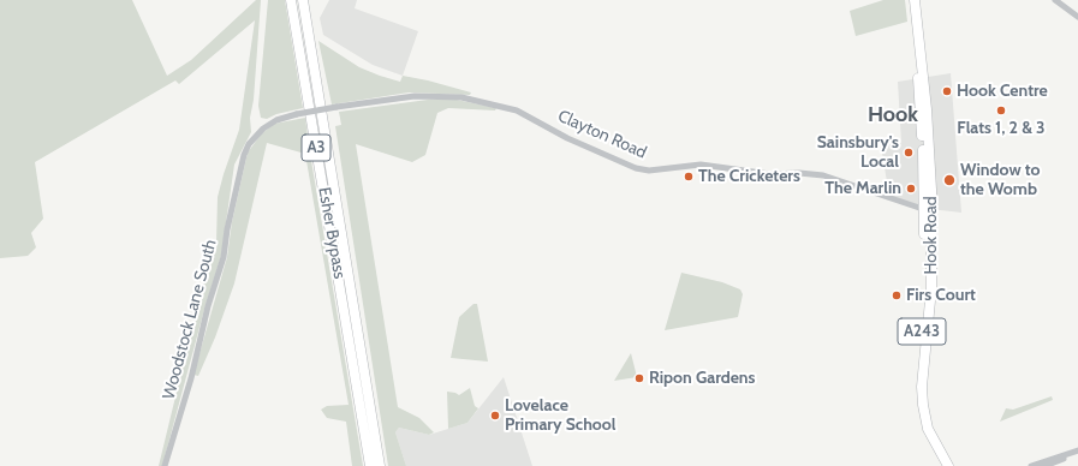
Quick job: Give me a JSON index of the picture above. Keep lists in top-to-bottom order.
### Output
{
  "streets": {
    "highway": [
      "A3",
      "Esher Bypass",
      "Hook Road",
      "A243"
    ],
    "street": ["Clayton Road", "Woodstock Lane South"]
  },
  "crossings": [
    ["Clayton Road", "Hook Road"],
    ["Clayton Road", "Woodstock Lane South"]
  ],
  "districts": ["Hook"],
  "places": [
    "Hook Centre",
    "Flats 1, 2 & 3",
    "Sainsbury's Local",
    "The Cricketers",
    "Window to the Womb",
    "The Marlin",
    "Firs Court",
    "Ripon Gardens",
    "Lovelace Primary School"
  ]
}
